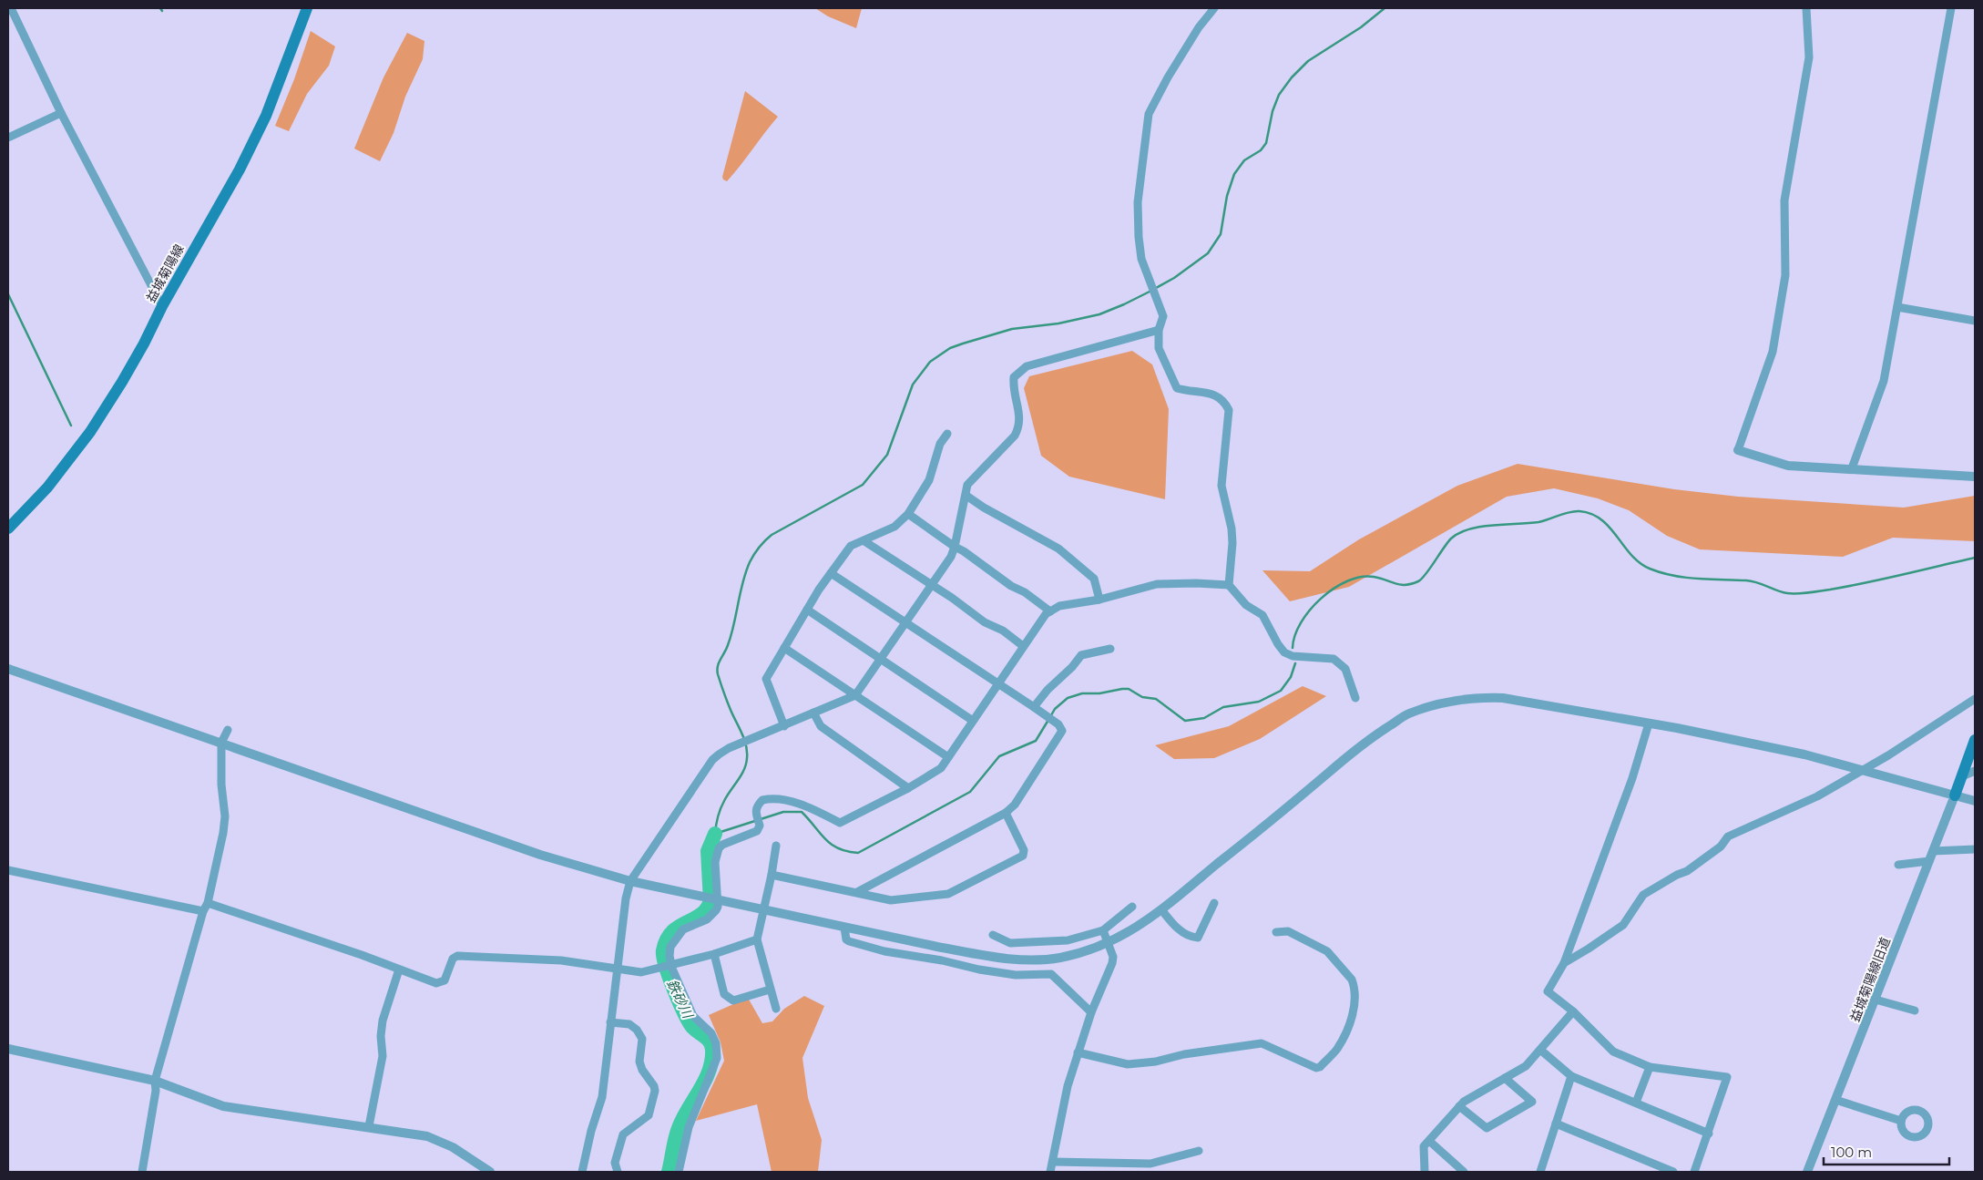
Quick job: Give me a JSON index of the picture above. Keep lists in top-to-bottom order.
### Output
{
  "streets": {
    "main road": ["益城菊陽線"],
    "street": ["益城菊陽線旧道"]
  },
  "water": ["鉄砂川"],
  "scale_bar": "100 m"
}
